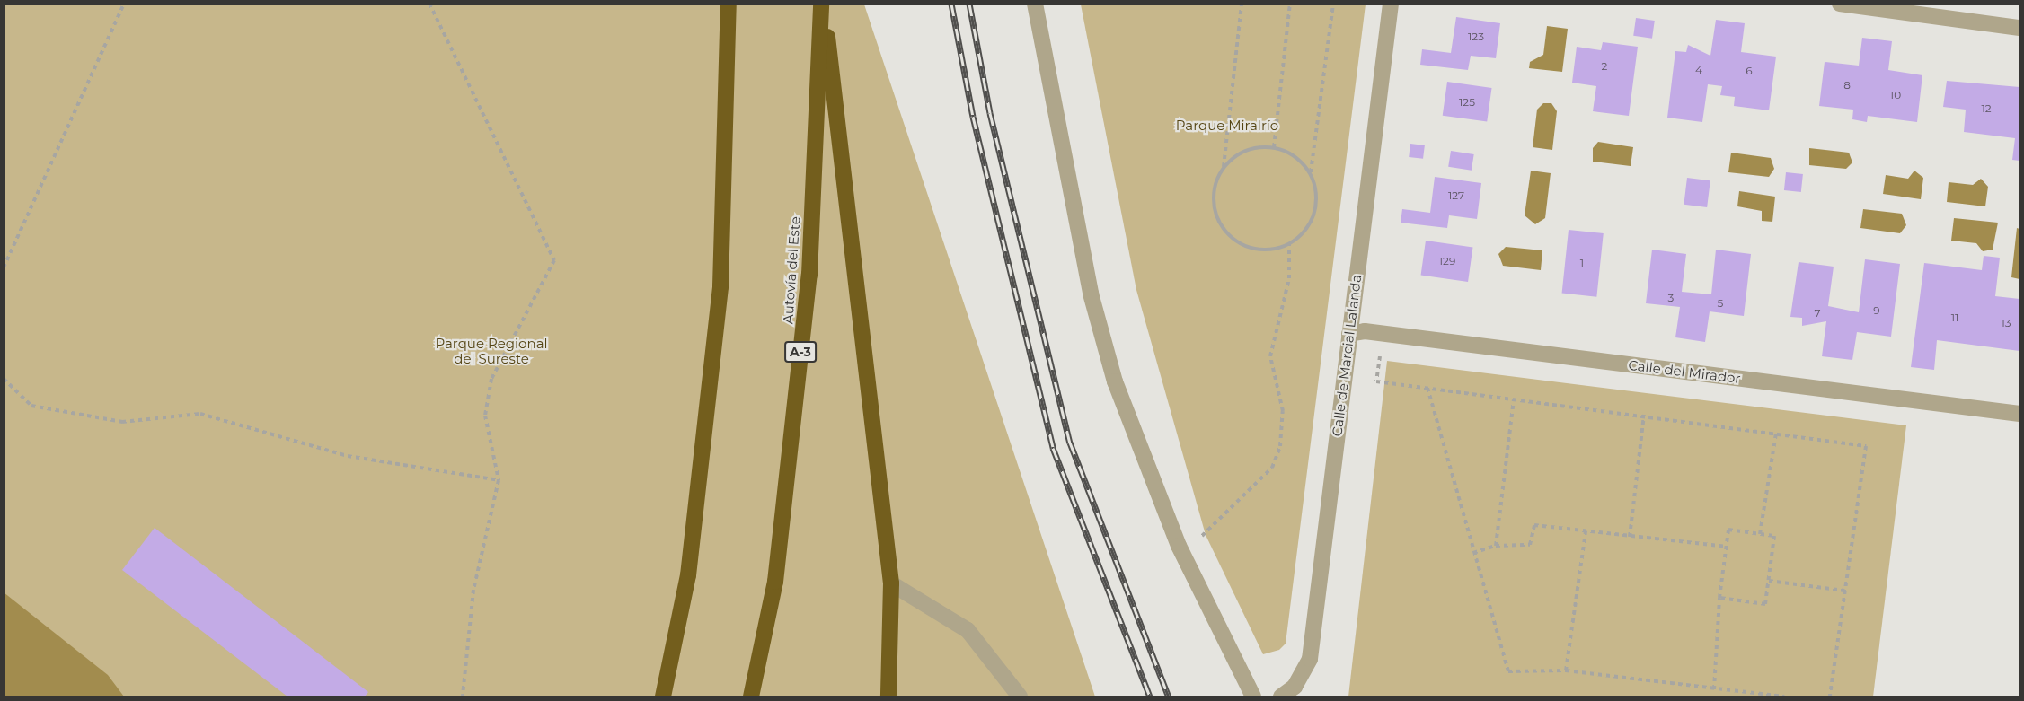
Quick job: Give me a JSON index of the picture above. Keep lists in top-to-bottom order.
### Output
{
  "streets": {
    "highway": ["Autovía del Este", "A-3"],
    "street": ["Calle de Marcial Lalanda", "Calle del Mirador"]
  },
  "crossings": [
    ["Calle de Marcial Lalanda", "Calle del Mirador"]
  ],
  "parks": ["Parque Miralrío", "Parque Regional del Sureste"],
  "house_numbers": [
    "123",
    "2",
    "4",
    "6",
    "8",
    "10",
    "125",
    "12",
    "127",
    "129",
    "1",
    "3",
    "5",
    "9",
    "7",
    "11",
    "13"
  ]
}
